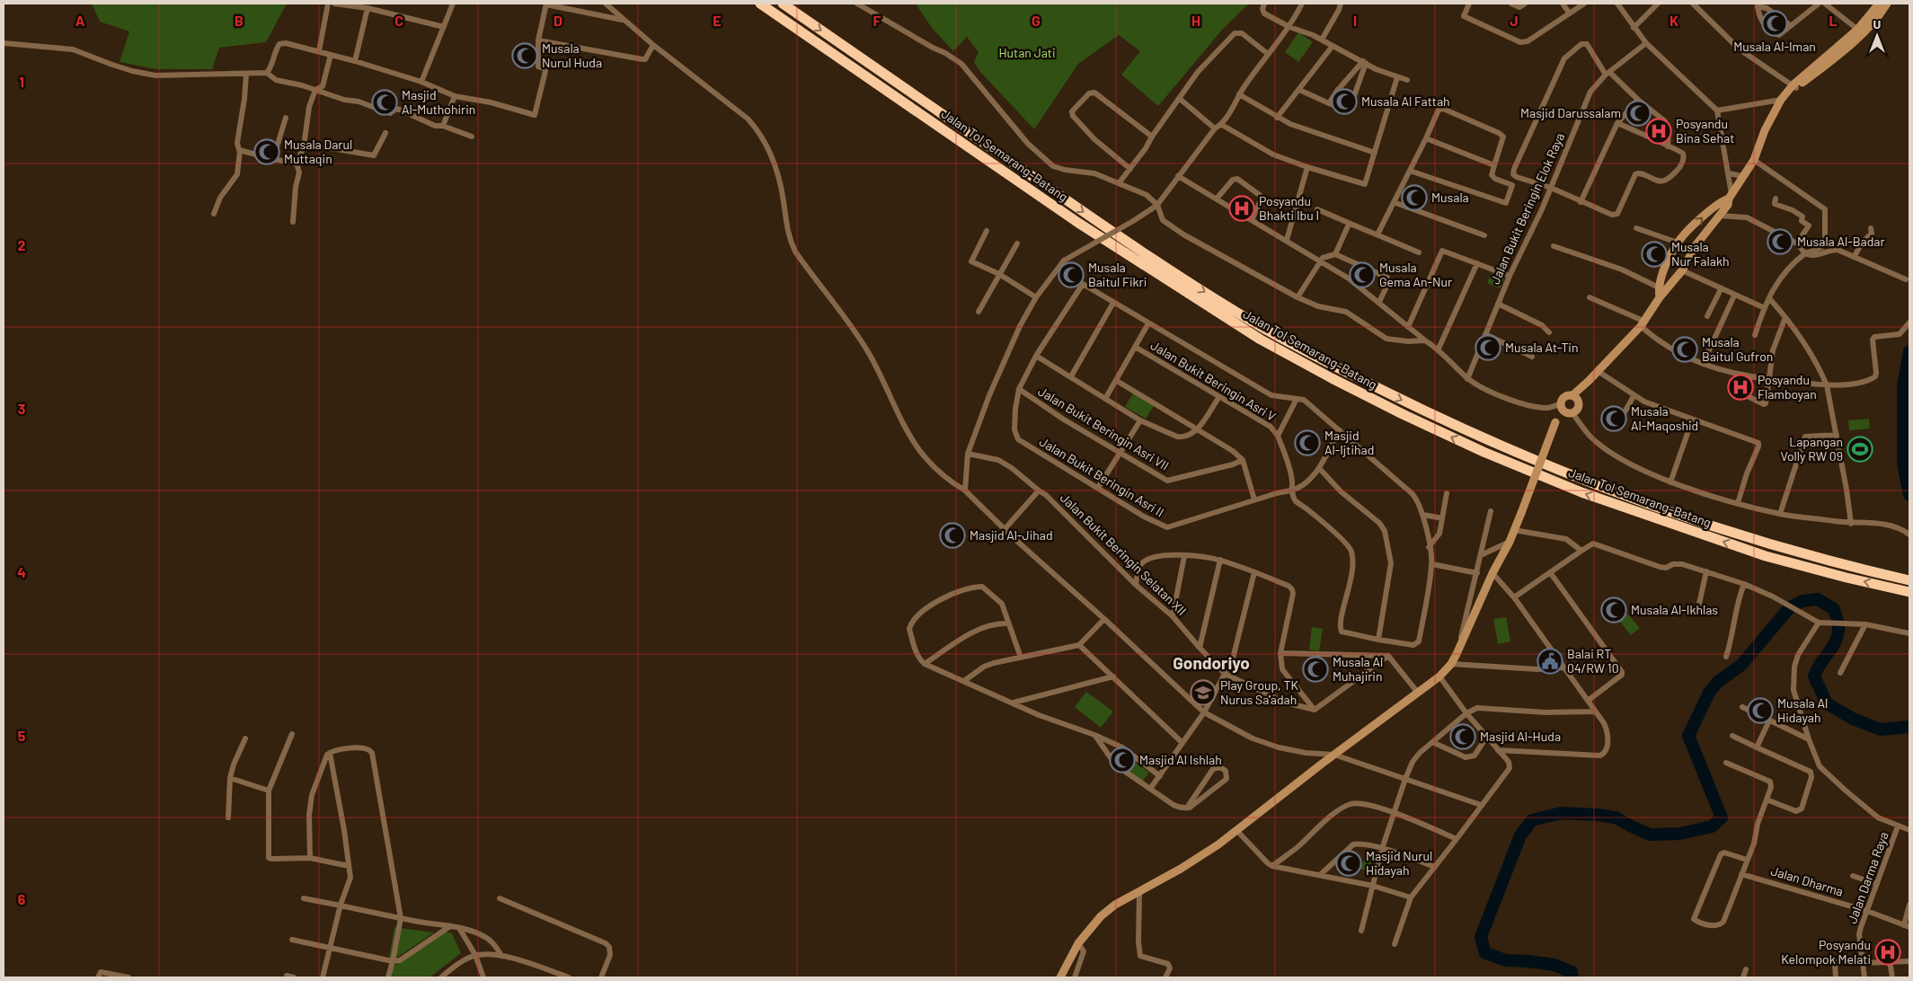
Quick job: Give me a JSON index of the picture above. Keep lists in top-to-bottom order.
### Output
{
  "streets": {
    "highway": ["Jalan Tol Semarang–Batang"],
    "street": [
      "Jalan Bukit Beringin Elok Raya",
      "Jalan Bukit Beringin Asri V",
      "Jalan Bukit Beringin Asri VII",
      "Jalan Bukit Beringin Asri II",
      "Jalan Bukit Beringin Selatan XII",
      "Jalan Darma Raya",
      "Jalan Dharma"
    ]
  },
  "crossings": [
    ["Jalan Bukit Beringin Asri V", "Jalan Bukit Beringin Asri II"],
    ["Jalan Bukit Beringin Asri VII", "Jalan Bukit Beringin Asri II"],
    ["Jalan Darma Raya", "Jalan Dharma"]
  ],
  "districts": ["Gondoriyo"],
  "parks": ["Hutan Jati"],
  "places": {
    "mosque": [
      "Musala Al-Iman",
      "Musala Nurul Huda",
      "Musala Al Fattah",
      "Masjid Al-Muthohirin",
      "Masjid Darussalam",
      "Musala Darul Muttaqin",
      "Musala",
      "Musala Al-Badar",
      "Musala Nur Falakh",
      "Musala Baitul Fikri",
      "Musala Gema An-Nur",
      "Musala At-Tin",
      "Musala Baitul Gufron",
      "Musala Al-Maqoshid",
      "Masjid Al-Ijtihad",
      "Masjid Al-Jihad",
      "Musala Al-Ikhlas",
      "Musala Al Muhajirin",
      "Musala Al Hidayah",
      "Masjid Al-Huda",
      "Masjid Al Ishlah",
      "Masjid Nurul Hidayah"
    ],
    "hospital": [
      "Posyandu Bina Sehat",
      "Posyandu Bhakti Ibu I",
      "Posyandu Flamboyan",
      "Posyandu Kelompok Melati"
    ],
    "sports": ["Lapangan Volly RW 09"],
    "public building": ["Balai RT 04/RW 10"],
    "school or university": ["Play Group, TK Nurus Sa'adah"]
  },
  "north": "top",
  "grid": {
    "columns": [
      "A",
      "B",
      "C",
      "D",
      "E",
      "F",
      "G",
      "H",
      "I",
      "J",
      "K",
      "L"
    ],
    "rows": [
      "1",
      "2",
      "3",
      "4",
      "5",
      "6"
    ]
  }
}
